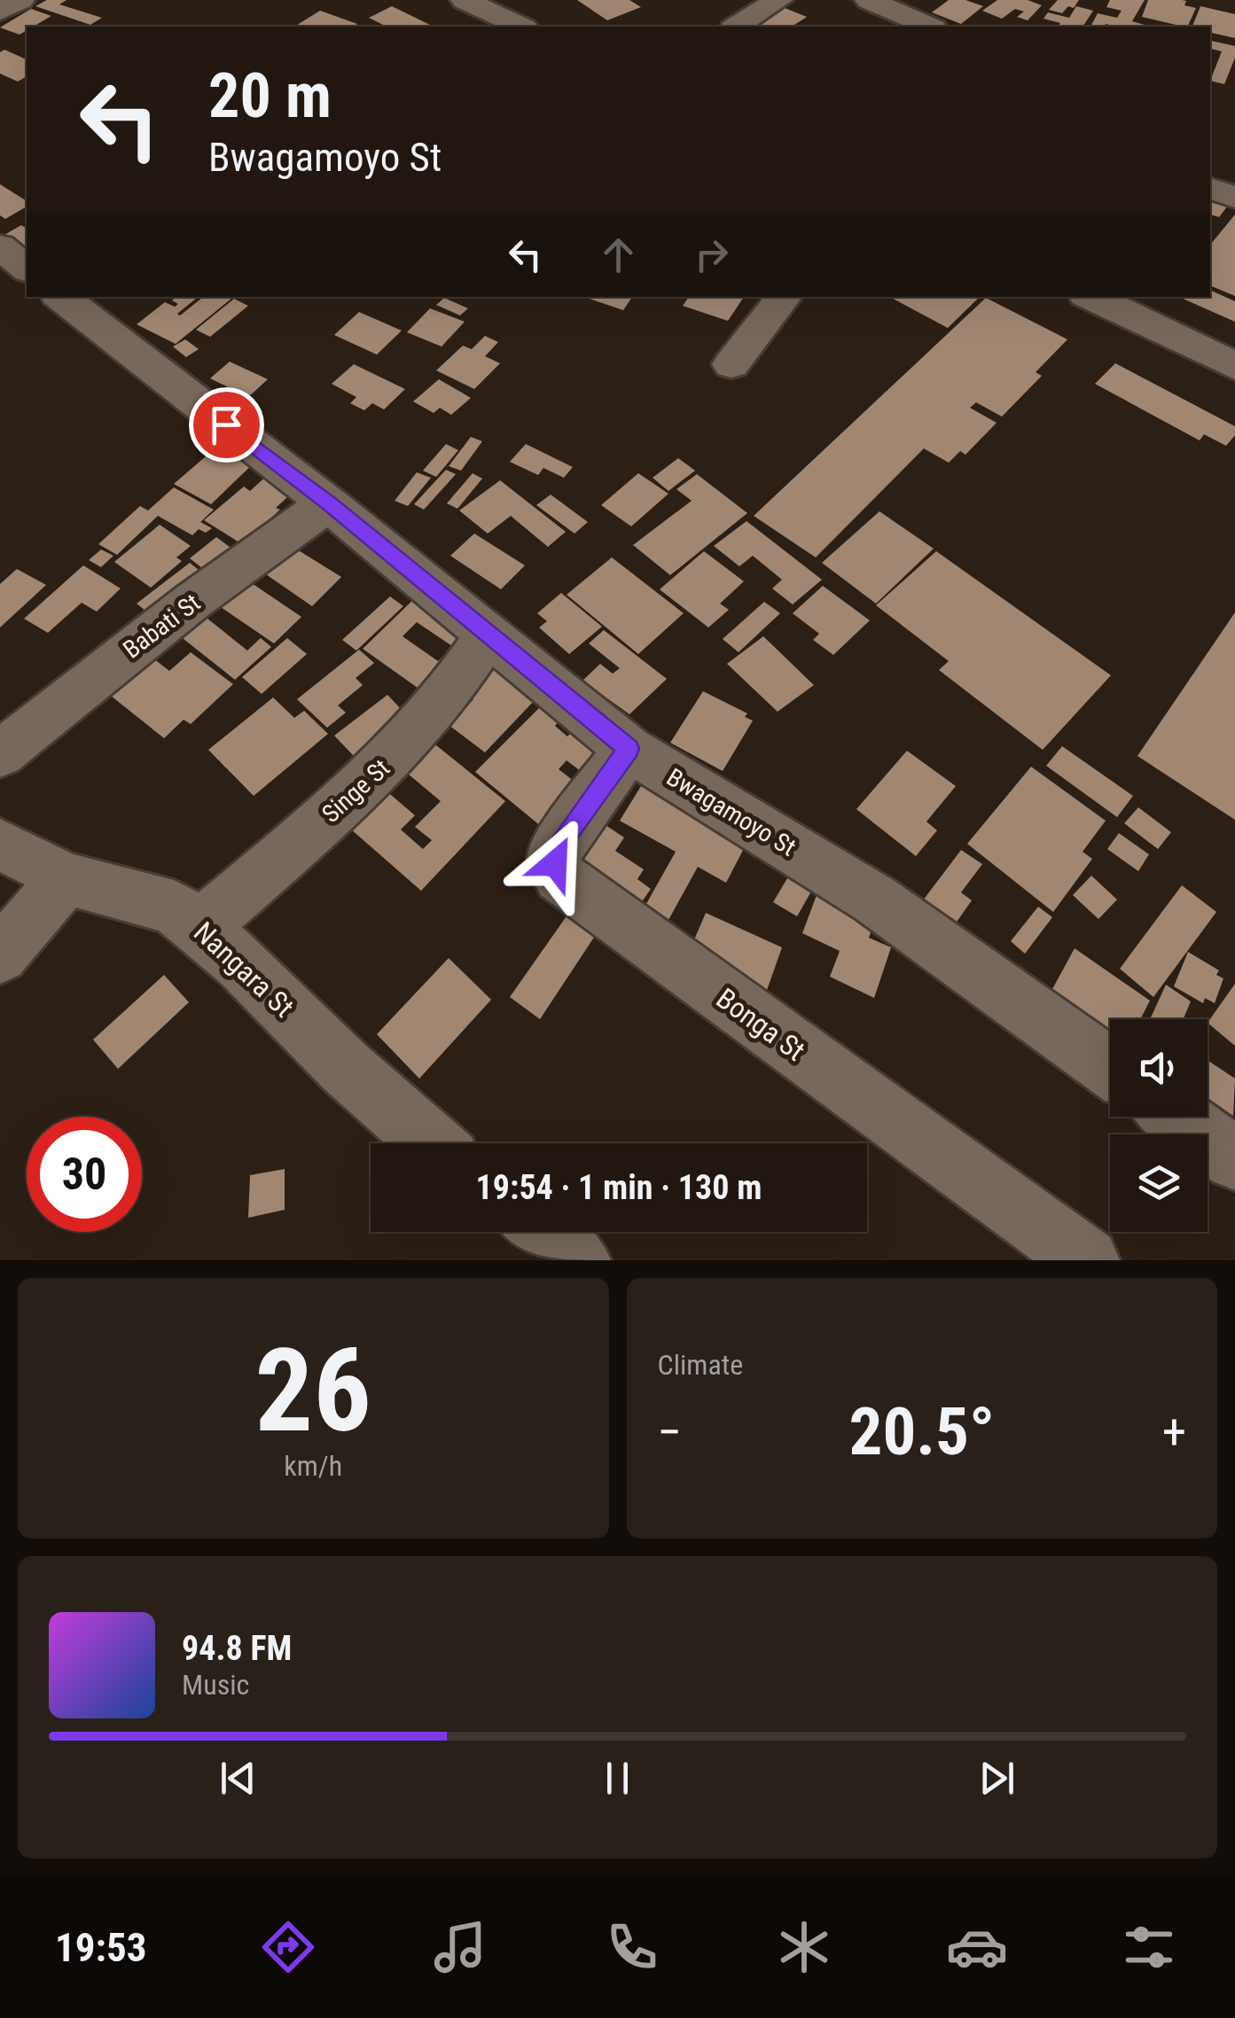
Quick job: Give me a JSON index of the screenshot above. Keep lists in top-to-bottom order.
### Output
{
  "streets": {
    "street": [
      "Babati St",
      "Singe St",
      "Bwagamoyo St",
      "Nangara St",
      "Bonga St"
    ]
  },
  "crossings": [
    ["Babati St", "Bwagamoyo St"],
    ["Singe St", "Bwagamoyo St"],
    ["Singe St", "Nangara St"],
    ["Bwagamoyo St", "Bonga St"]
  ],
  "page": {
    "turn": ["20 m", "Bwagamoyo St"],
    "limit": "30",
    "trip": "19:54 · 1 min · 130 m",
    "tile": [
      ["26", "km/h"],
      "Climate"
    ],
    "heat": ["−", "20.5°", "+"],
    "song": ["94.8 FM", "Music"],
    "tabs": "19:53"
  }
}
